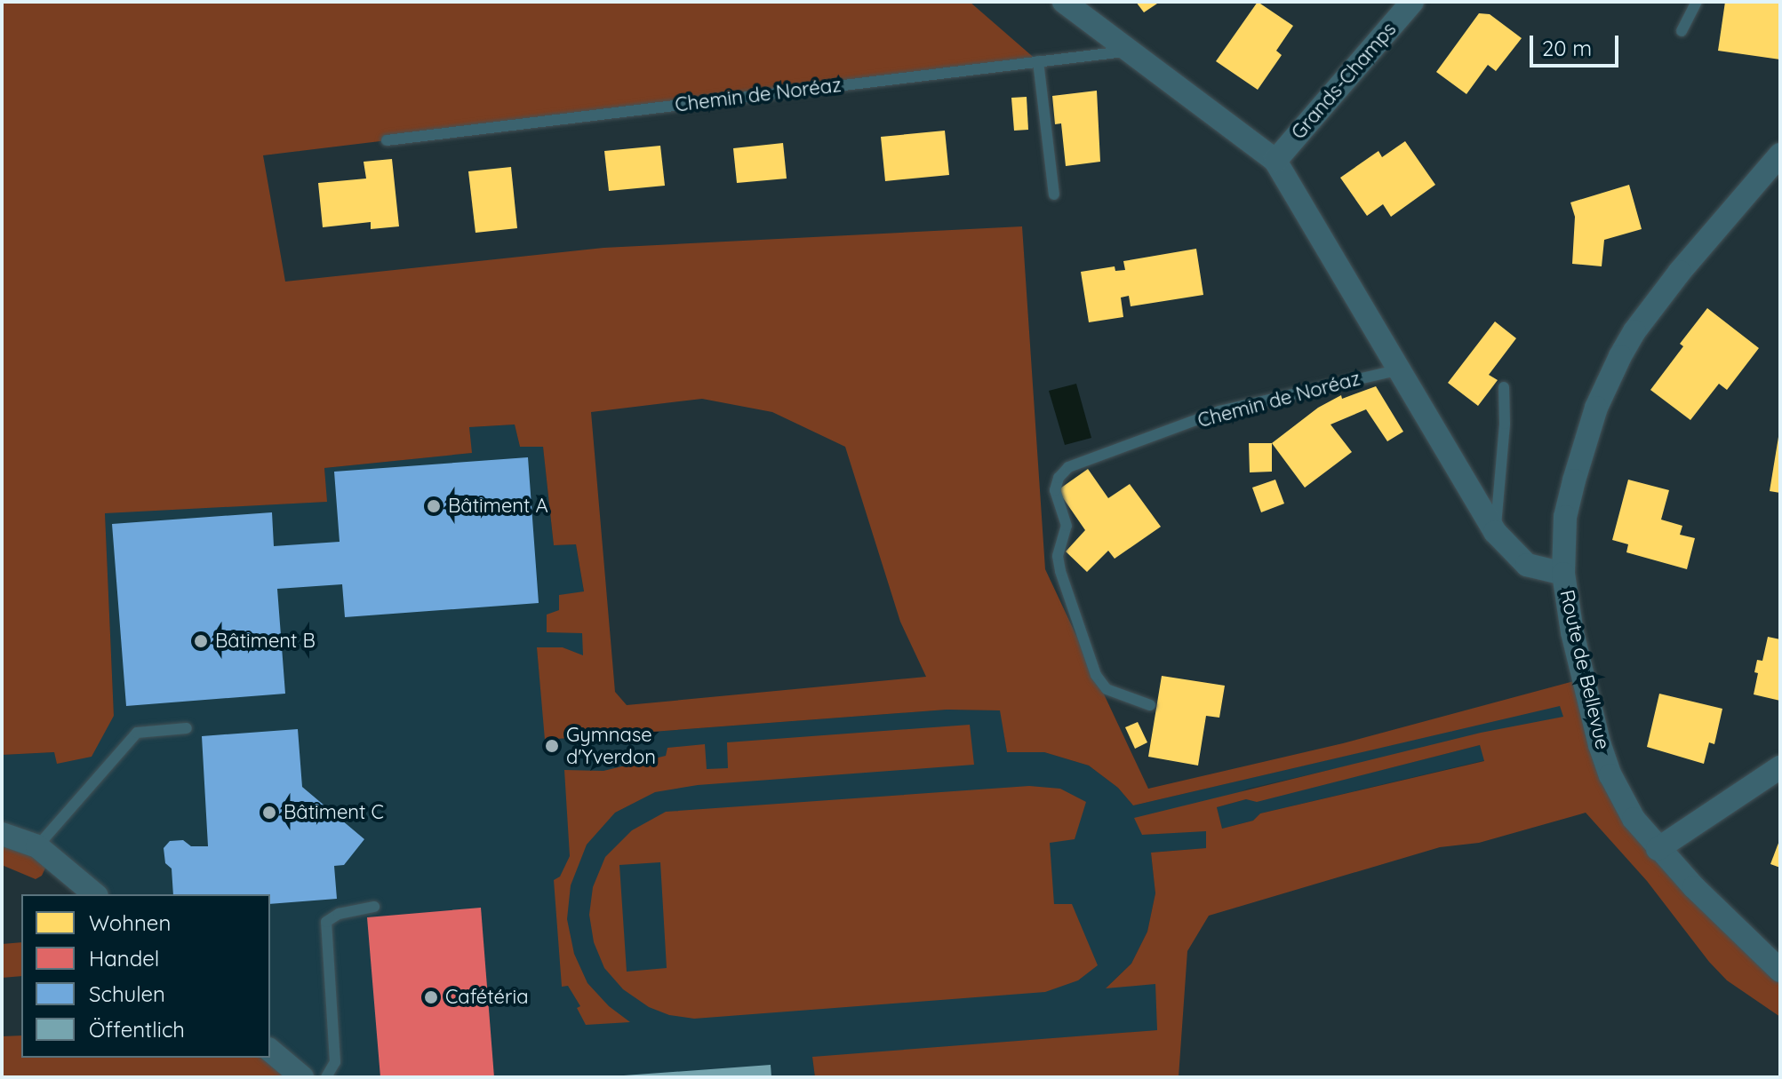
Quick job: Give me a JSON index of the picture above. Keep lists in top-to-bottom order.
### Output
{
  "streets": {
    "street": ["Grands-Champs", "Route de Bellevue"],
    "lane": ["Chemin de Noréaz"]
  },
  "places": [
    "Bâtiment A",
    "Bâtiment B",
    "Gymnase d'Yverdon",
    "Bâtiment C",
    "Cafétéria"
  ],
  "legend": [
    "Wohnen",
    "Handel",
    "Schulen",
    "Öffentlich"
  ],
  "scale_bar": "20 m"
}
